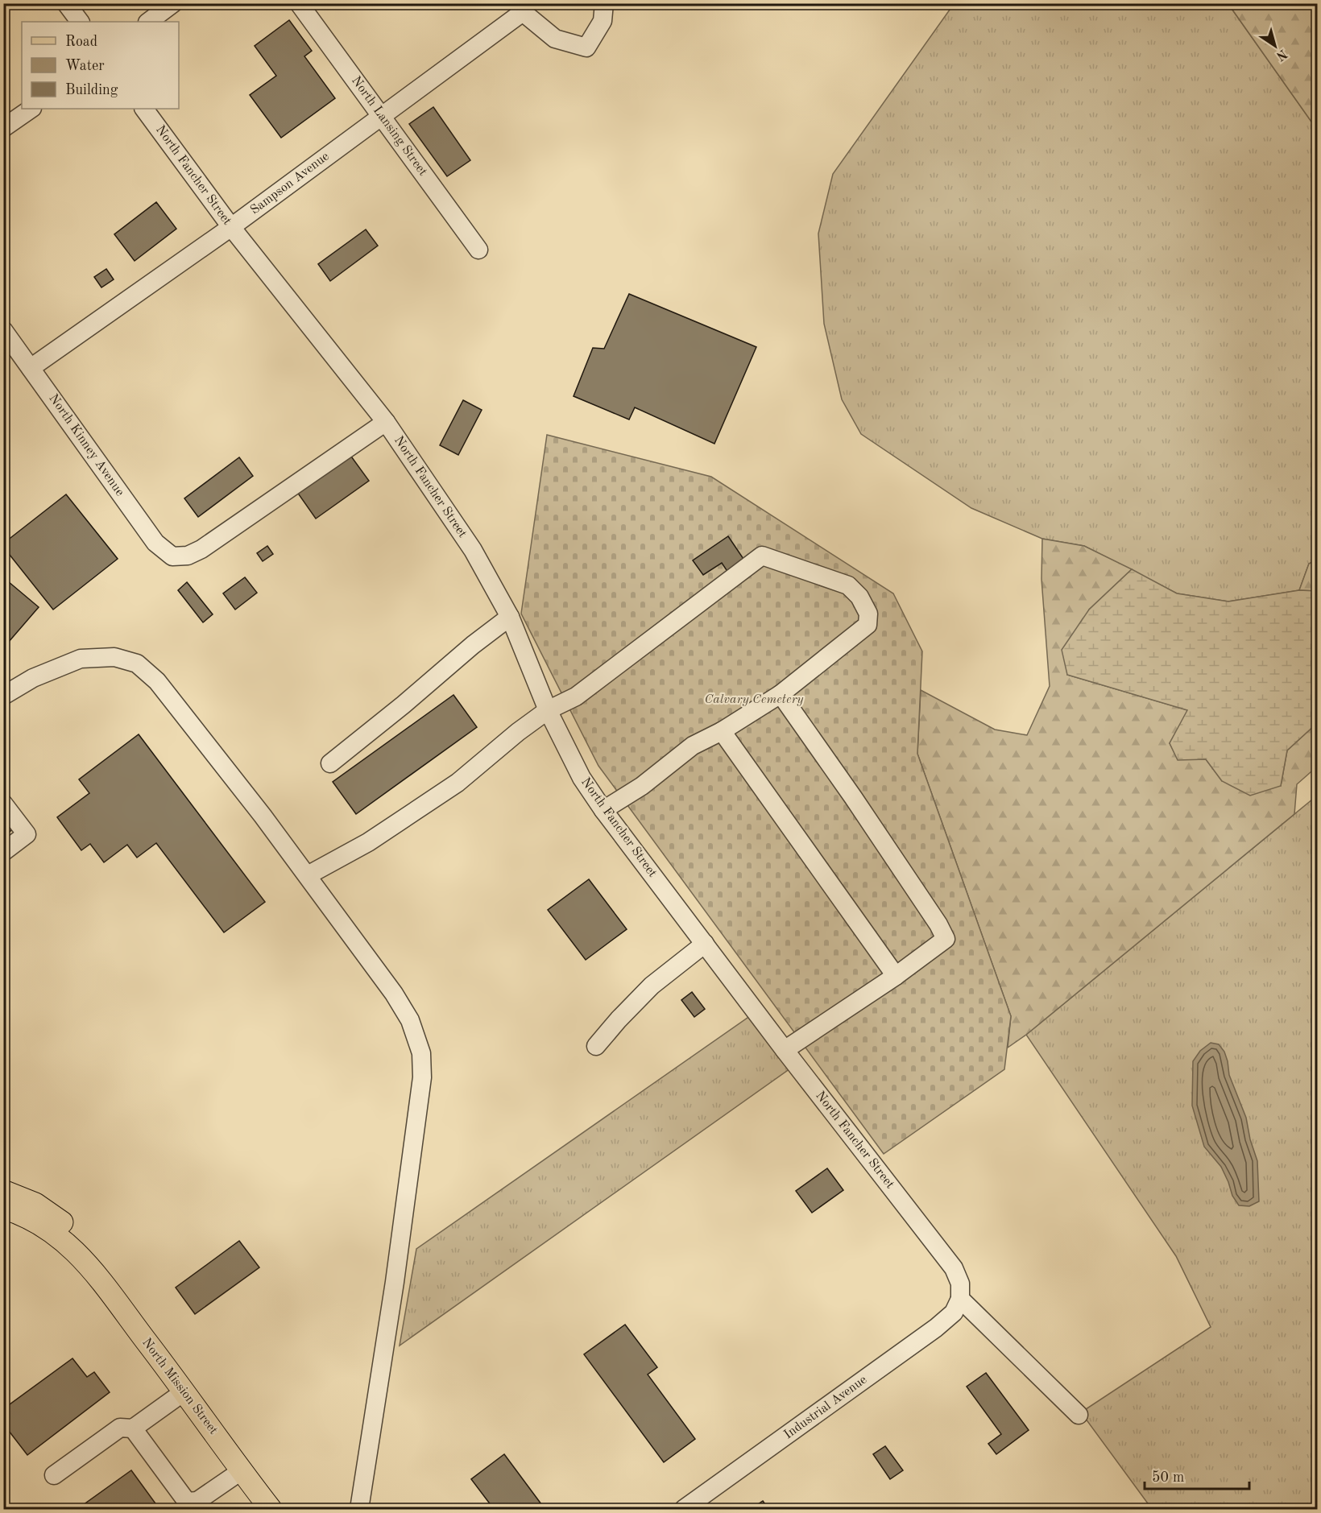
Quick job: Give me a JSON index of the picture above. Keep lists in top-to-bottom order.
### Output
{
  "streets": {
    "main road": ["North Mission Street"],
    "street": [
      "North Lansing Street",
      "North Fancher Street",
      "Sampson Avenue",
      "North Kinney Avenue",
      "Industrial Avenue"
    ]
  },
  "crossings": [
    ["North Lansing Street", "Sampson Avenue"],
    ["North Fancher Street", "Sampson Avenue"],
    ["North Fancher Street", "North Kinney Avenue"],
    ["North Fancher Street", "Industrial Avenue"],
    ["Sampson Avenue", "North Kinney Avenue"]
  ],
  "parks": ["Calvary Cemetery"],
  "legend": ["Road", "Water", "Building"],
  "scale_bar": "50 m",
  "north": "bottom right"
}
